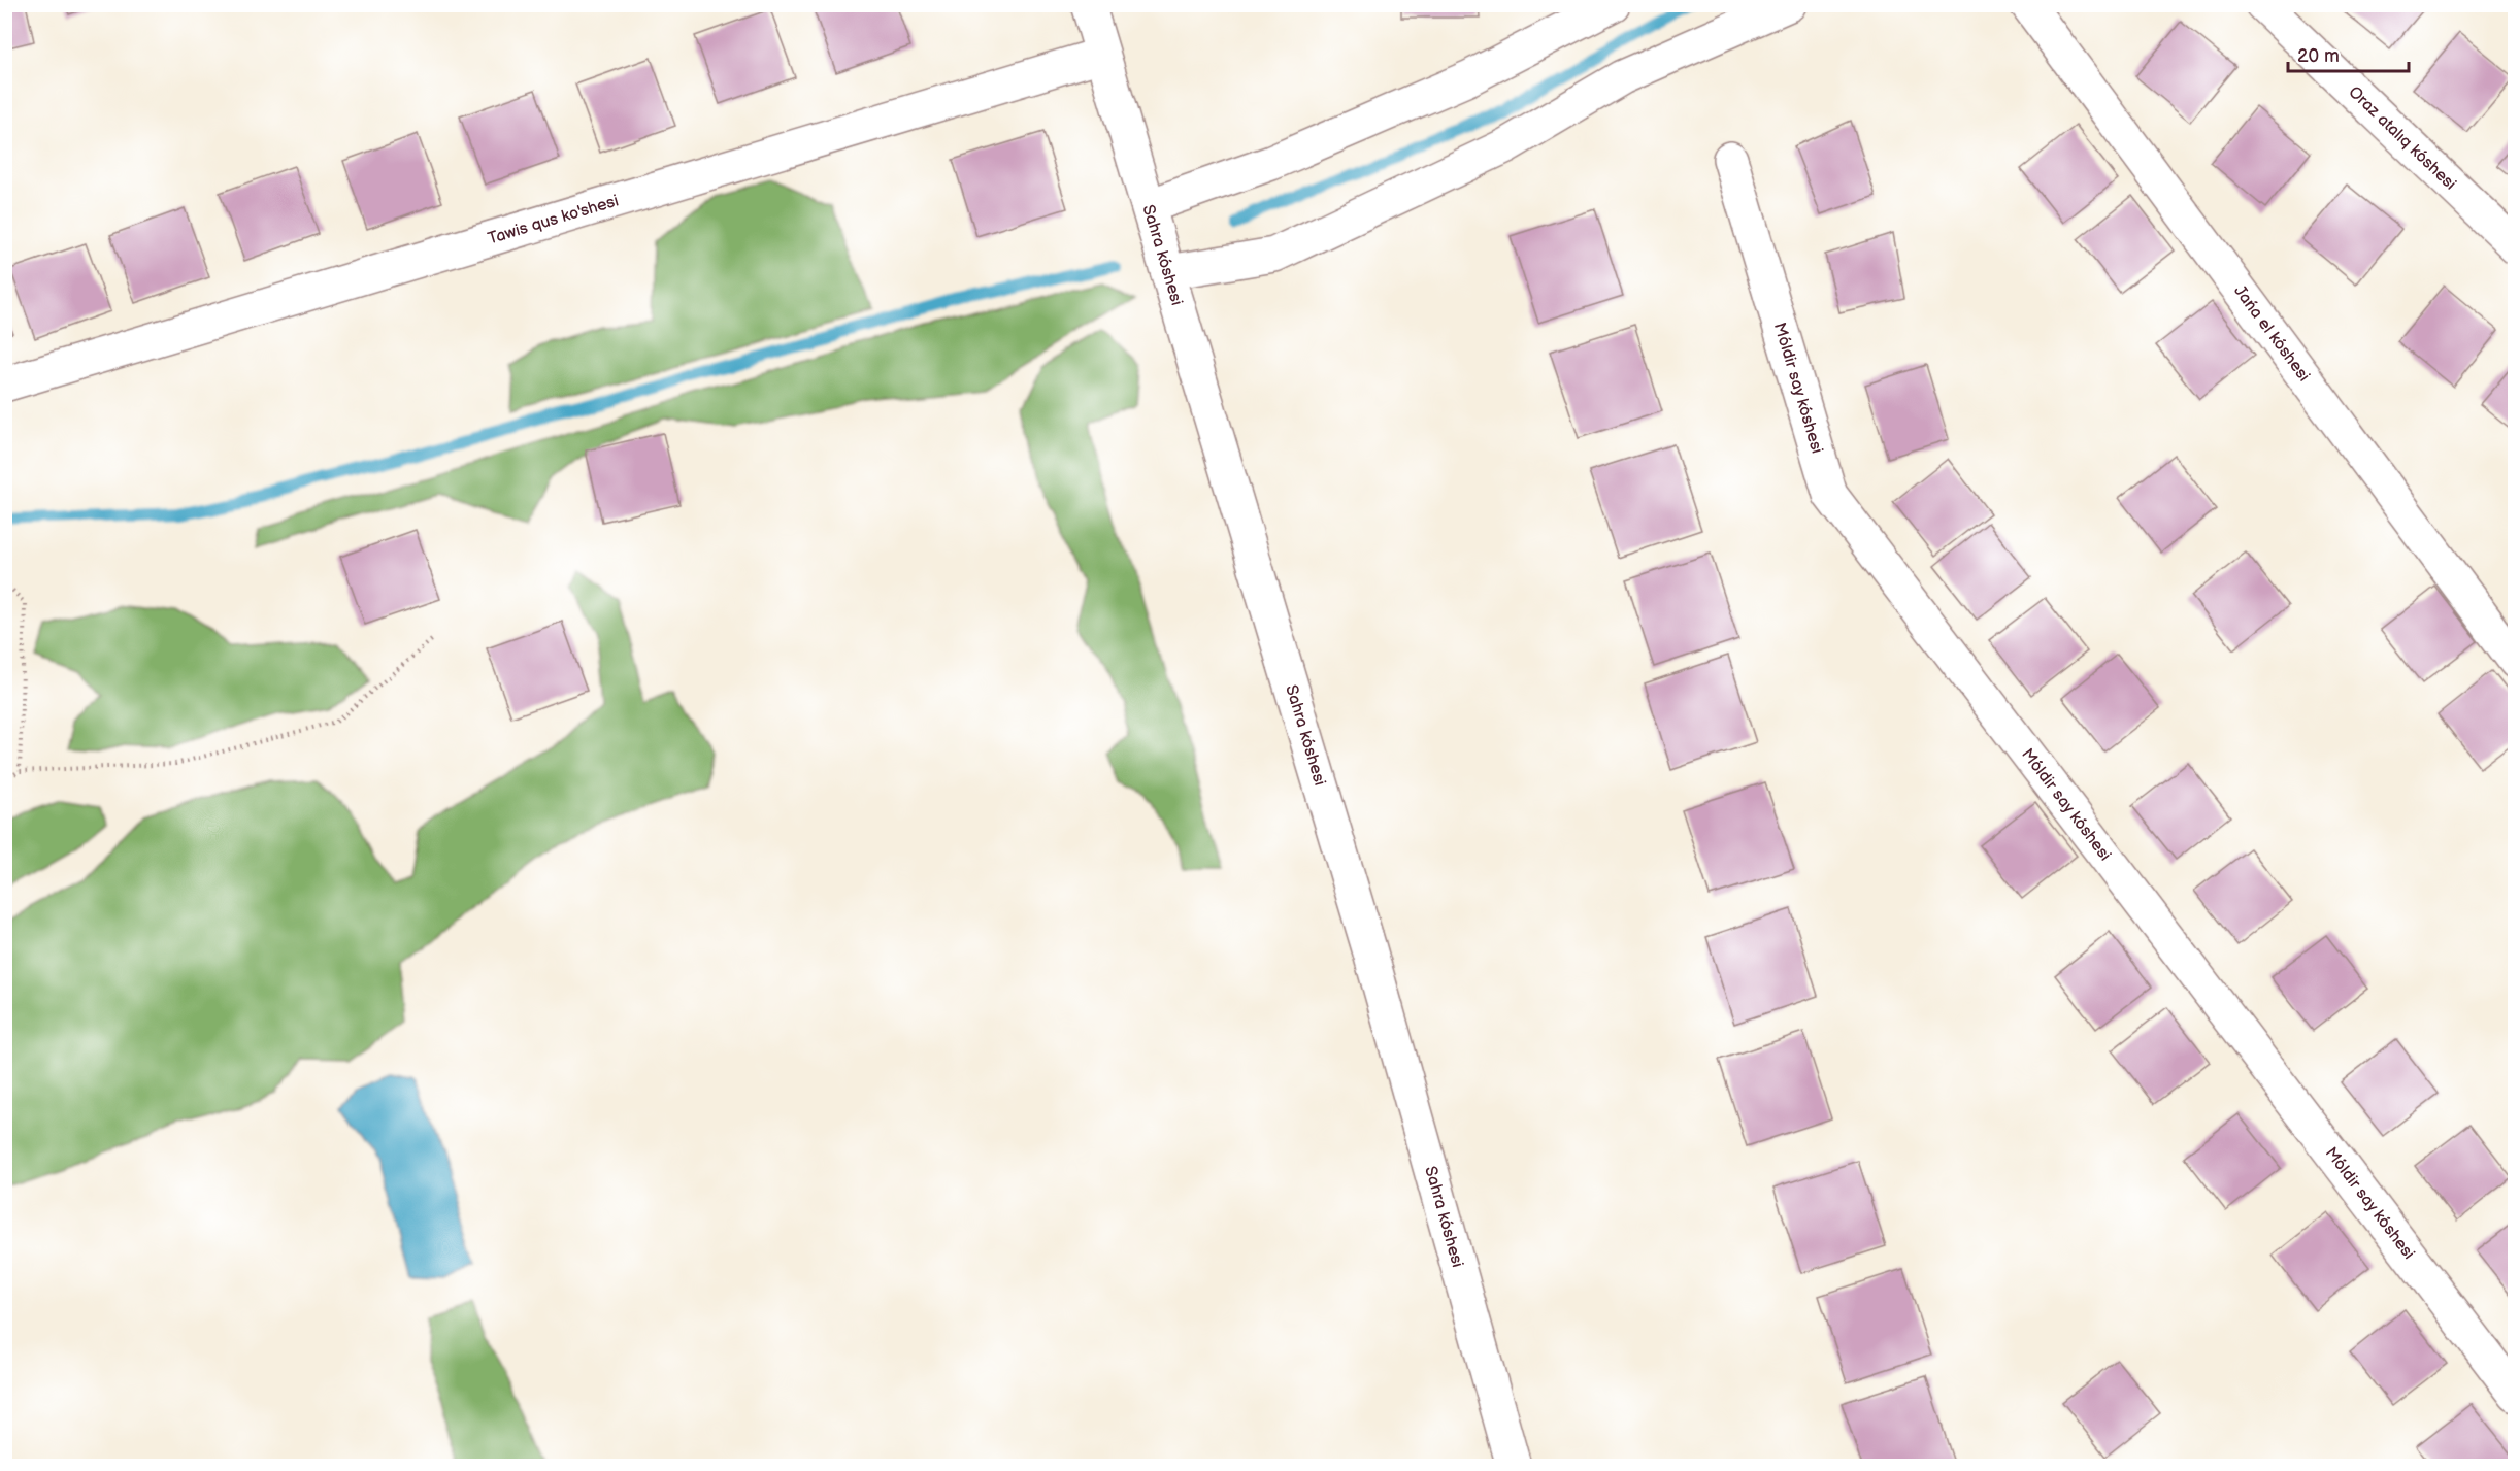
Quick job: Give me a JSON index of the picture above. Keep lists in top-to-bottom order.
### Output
{
  "streets": {
    "street": [
      "Oraz atalıq kóshesi",
      "Tawis qus ko'shesi",
      "Sahra kóshesi",
      "Jańa el kóshesi",
      "Móldir say kóshesi"
    ]
  },
  "crossings": [
    ["Tawis qus ko'shesi", "Sahra kóshesi"]
  ],
  "scale_bar": "20 m"
}
